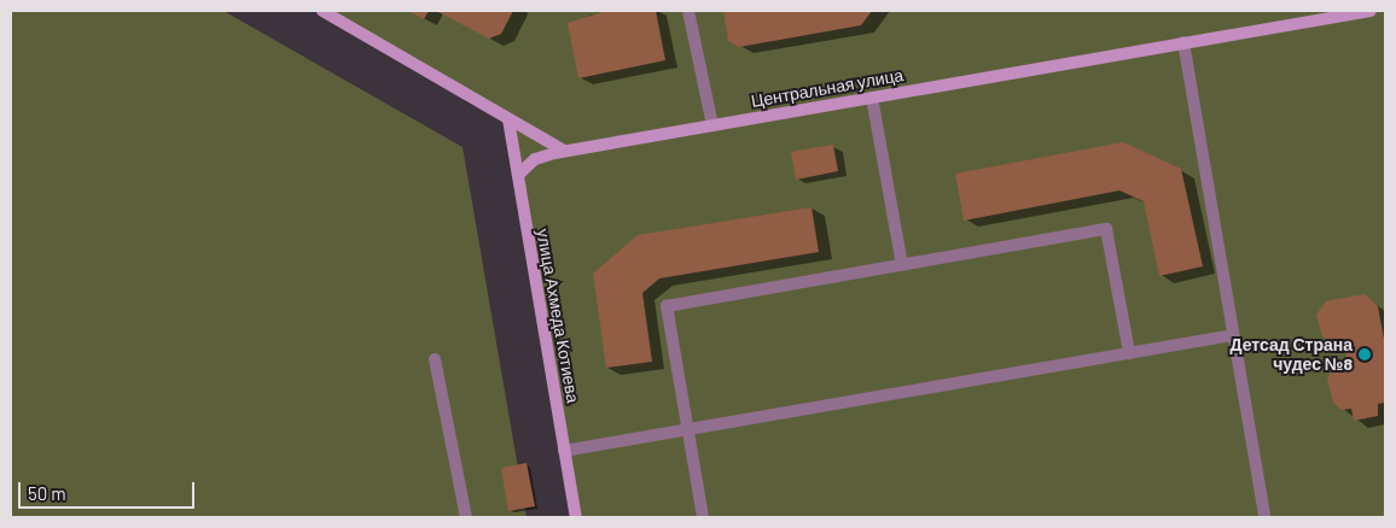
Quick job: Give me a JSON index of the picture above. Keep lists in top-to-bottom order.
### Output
{
  "streets": {
    "street": ["Центральная улица", "улица Ахмеда Котиева"]
  },
  "crossings": [
    ["Центральная улица", "улица Ахмеда Котиева"]
  ],
  "places": ["Детсад Страна чудес №8"],
  "scale_bar": "50 m"
}
